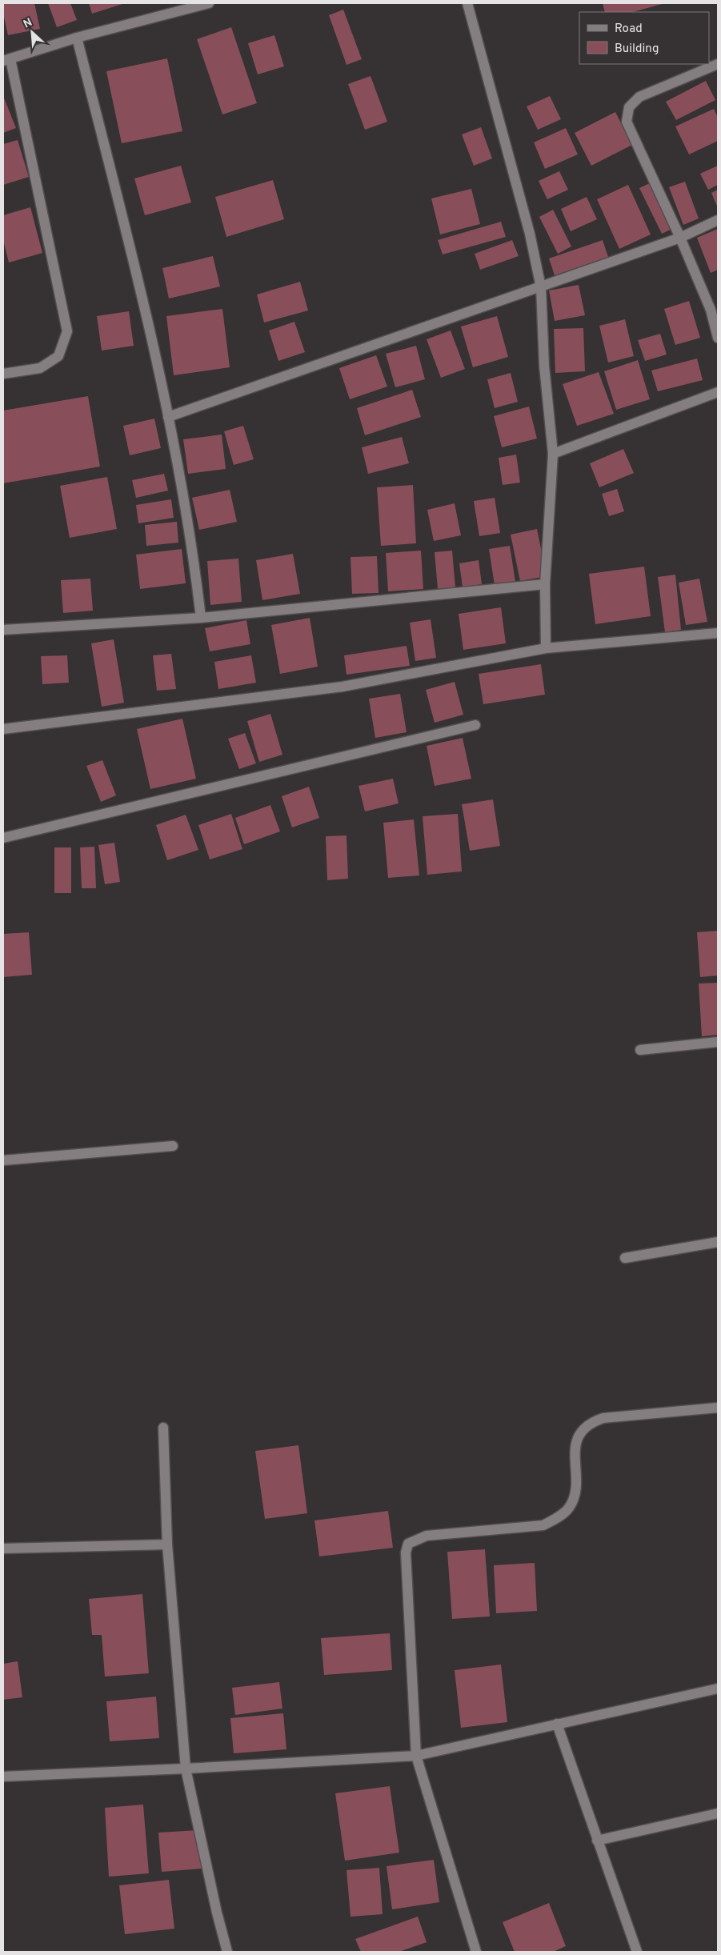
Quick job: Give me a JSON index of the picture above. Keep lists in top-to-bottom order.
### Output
{
  "legend": ["Road", "Building"],
  "north": "top left"
}
